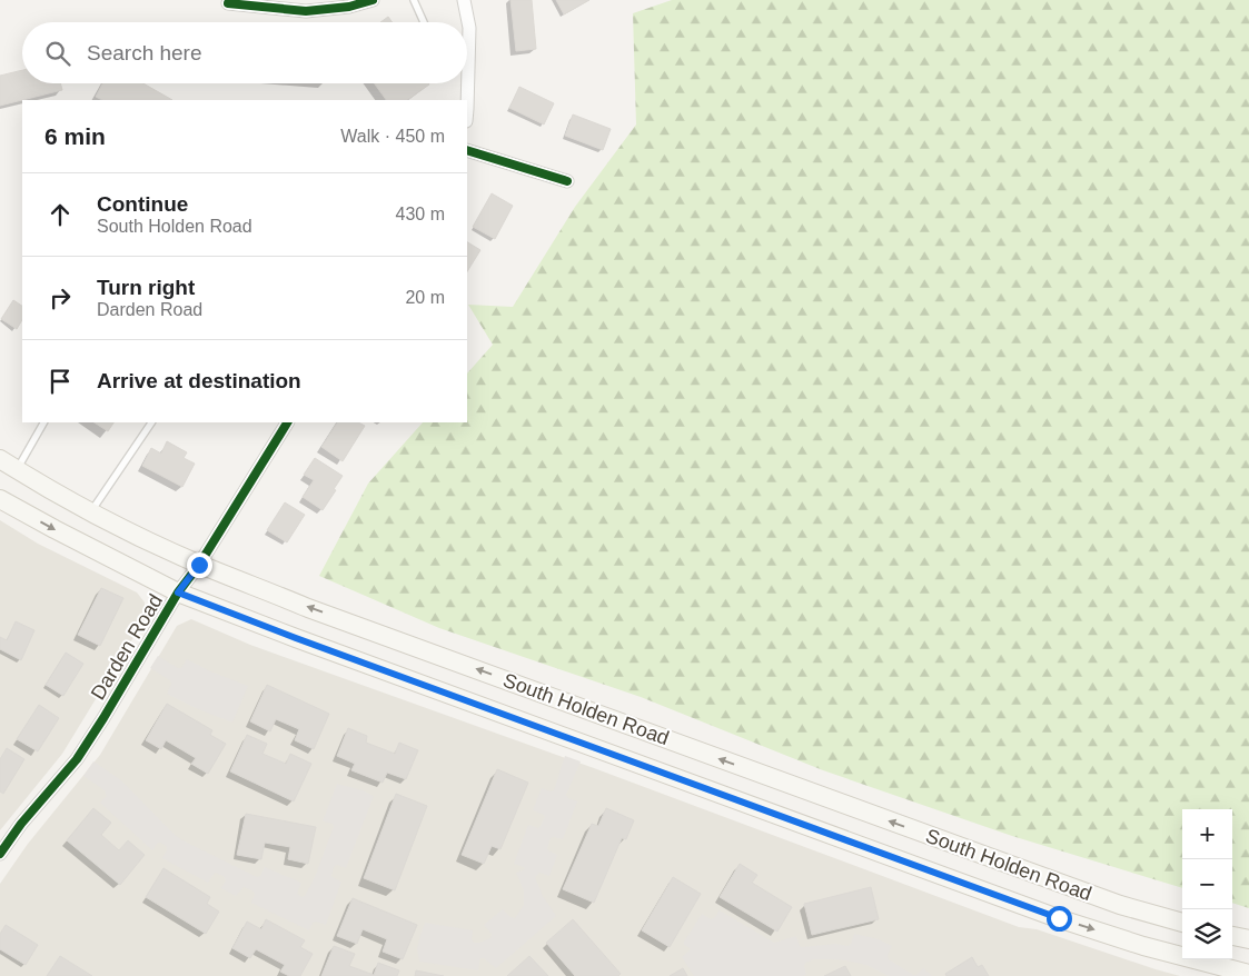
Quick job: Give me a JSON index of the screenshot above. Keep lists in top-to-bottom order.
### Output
{
  "streets": {
    "main road": ["South Holden Road"],
    "street": ["Darden Road"]
  },
  "crossings": [
    ["Darden Road", "South Holden Road"]
  ],
  "page": {
    "search": "Search here",
    "heading": ["6 min", "Walk · 450 m"],
    "list": [
      ["Continue", "South Holden Road", "430 m"],
      ["Turn right", "Darden Road", "20 m"],
      "Arrive at destination"
    ],
    "map_buttons": ["+", "−"]
  }
}
